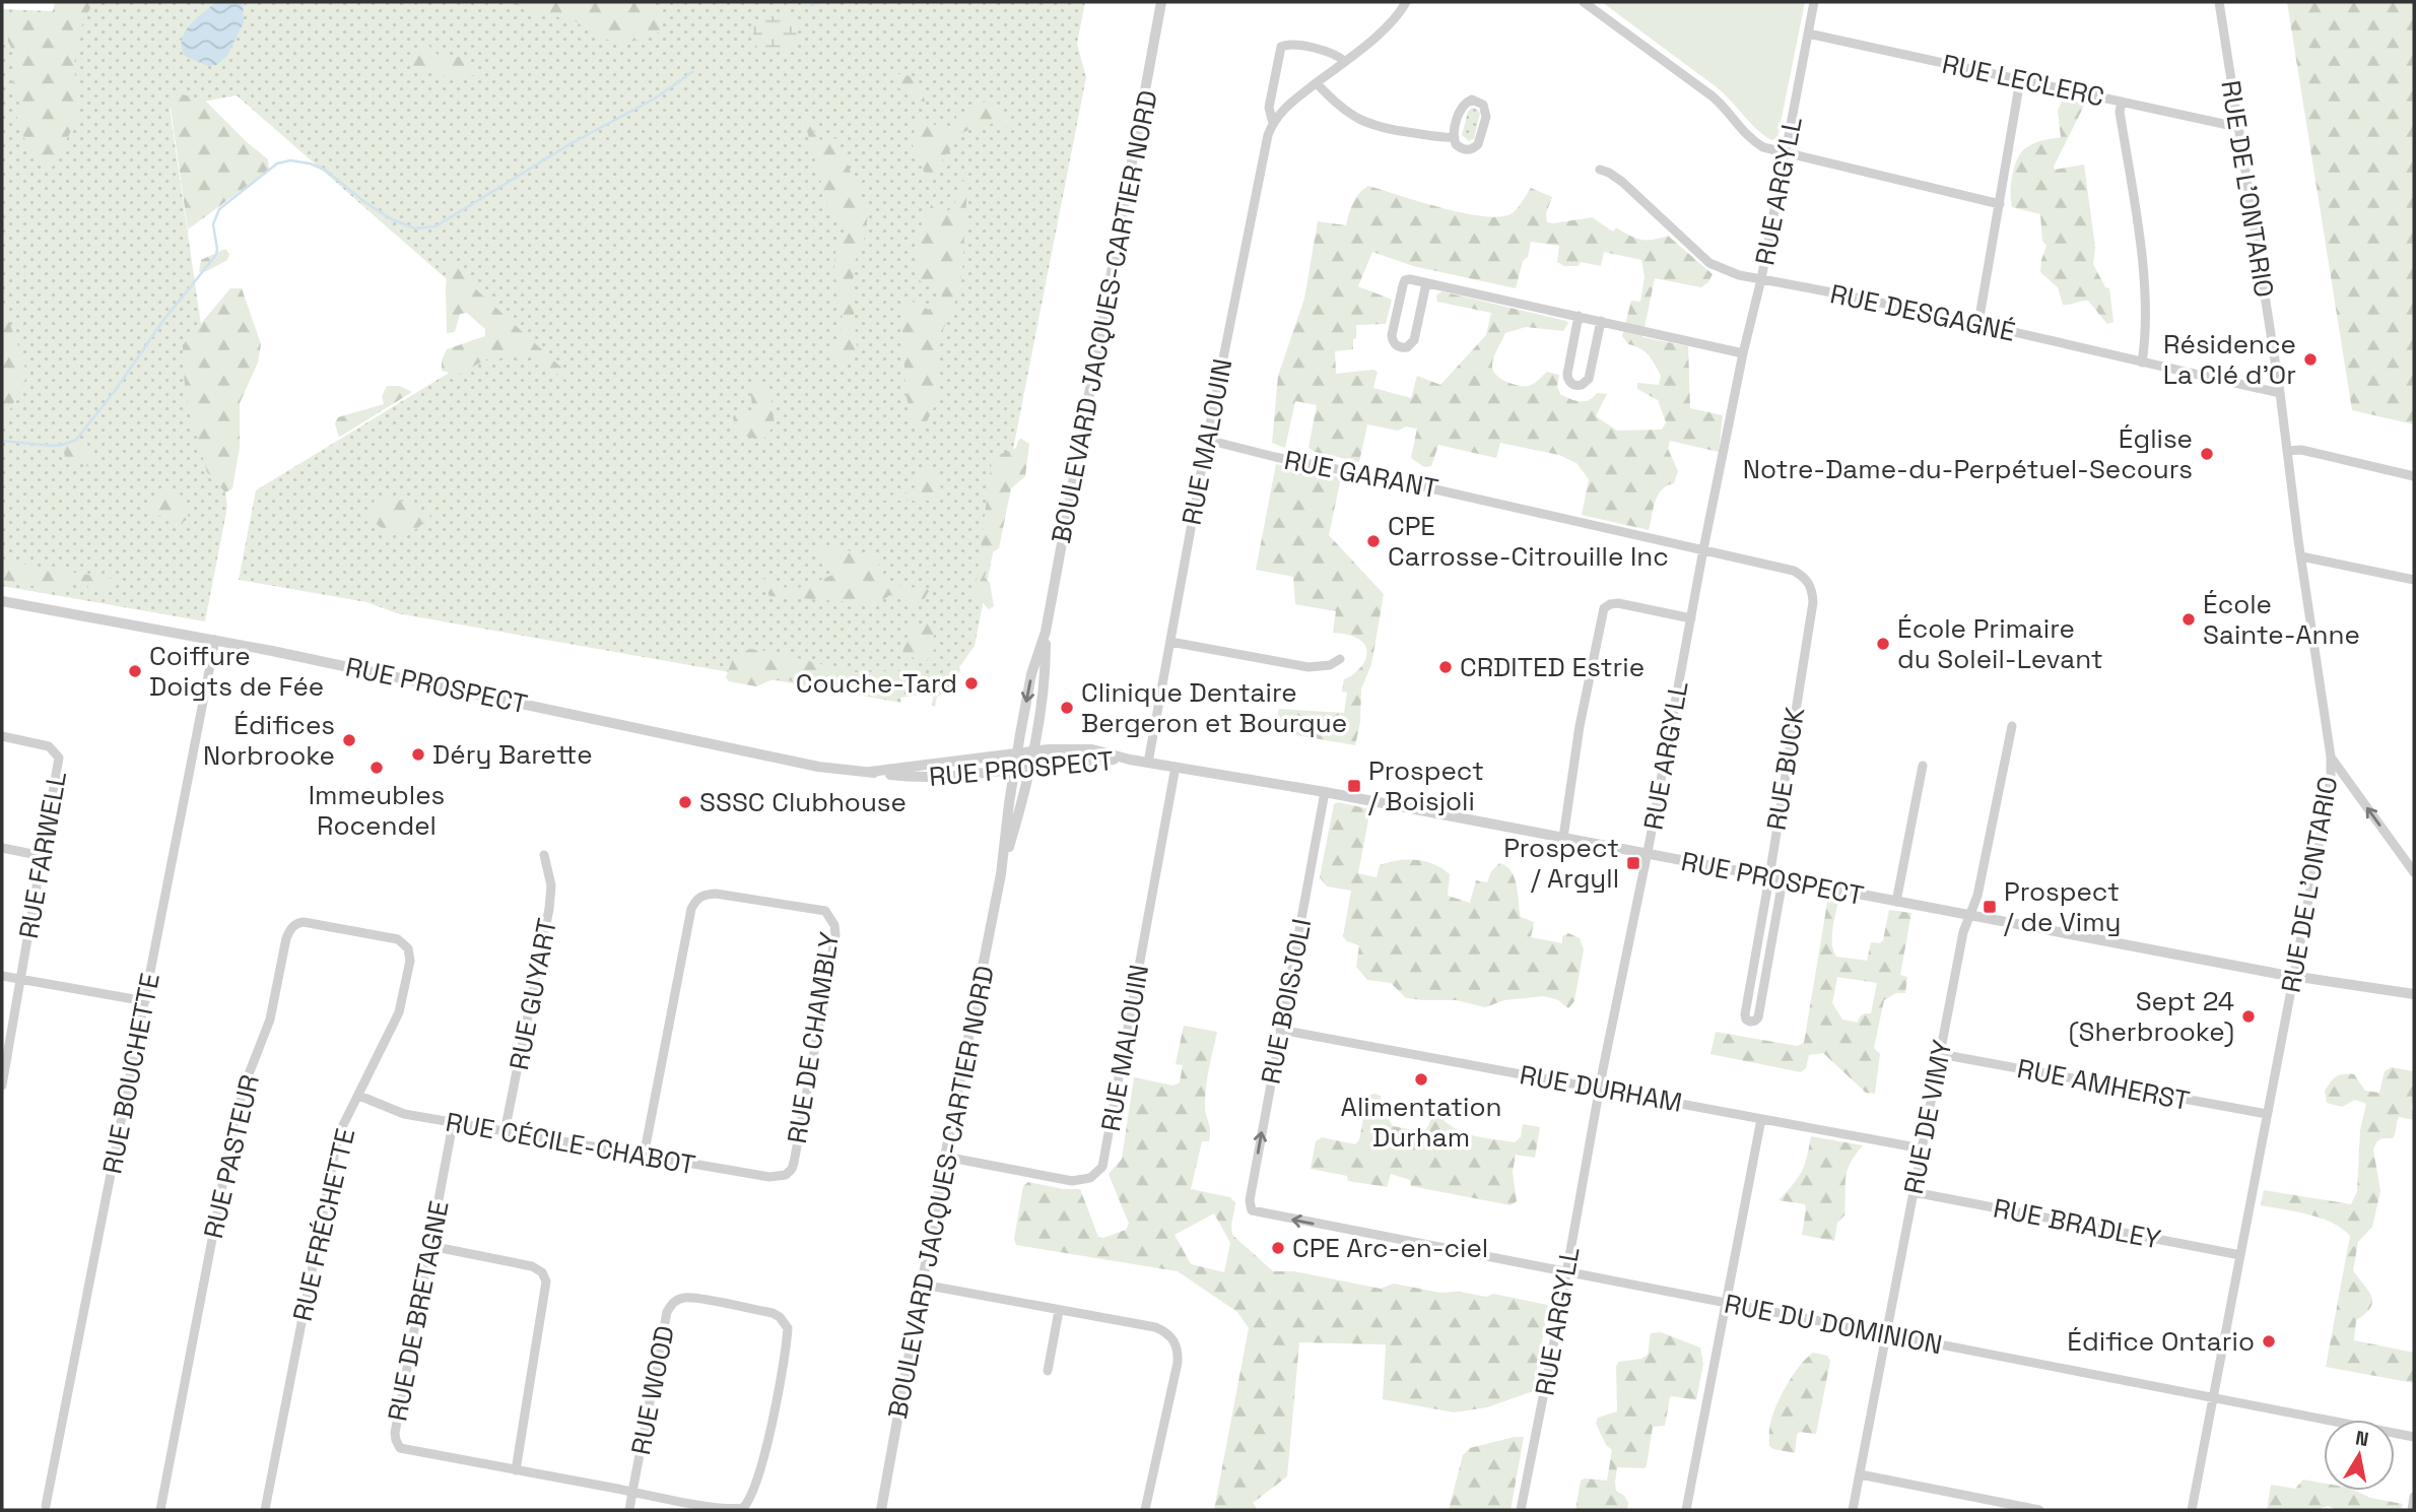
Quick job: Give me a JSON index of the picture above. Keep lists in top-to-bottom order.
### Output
{
  "streets": {
    "street": [
      "RUE LECLERC",
      "RUE DE L'ONTARIO",
      "RUE ARGYLL",
      "RUE DESGAGNÉ",
      "BOULEVARD JACQUES-CARTIER NORD",
      "RUE MALOUIN",
      "RUE GARANT",
      "RUE PROSPECT",
      "RUE BUCK",
      "RUE FARWELL",
      "RUE GUYART",
      "RUE BOISJOLI",
      "RUE DE CHAMBLY",
      "RUE BOUCHETTE",
      "RUE AMHERST",
      "RUE DURHAM",
      "RUE DE VIMY",
      "RUE CÉCILE-CHABOT",
      "RUE PASTEUR",
      "RUE BRADLEY",
      "RUE FRÉCHETTE",
      "RUE DE BRETAGNE",
      "RUE DU DOMINION",
      "RUE WOOD"
    ]
  },
  "crossings": [
    ["RUE LECLERC", "RUE DE L'ONTARIO"],
    ["RUE LECLERC", "RUE ARGYLL"],
    ["RUE DE L'ONTARIO", "RUE DESGAGNÉ"],
    ["RUE DE L'ONTARIO", "RUE PROSPECT"],
    ["RUE DE L'ONTARIO", "RUE AMHERST"],
    ["RUE DE L'ONTARIO", "RUE BRADLEY"],
    ["RUE DE L'ONTARIO", "RUE DU DOMINION"],
    ["RUE ARGYLL", "RUE DESGAGNÉ"],
    ["RUE ARGYLL", "RUE GARANT"],
    ["RUE ARGYLL", "RUE PROSPECT"],
    ["RUE ARGYLL", "RUE DURHAM"],
    ["RUE ARGYLL", "RUE DU DOMINION"],
    ["BOULEVARD JACQUES-CARTIER NORD", "RUE MALOUIN"],
    ["BOULEVARD JACQUES-CARTIER NORD", "RUE PROSPECT"],
    ["RUE MALOUIN", "RUE GARANT"],
    ["RUE MALOUIN", "RUE PROSPECT"],
    ["RUE GARANT", "RUE BUCK"],
    ["RUE PROSPECT", "RUE BUCK"],
    ["RUE PROSPECT", "RUE BOISJOLI"],
    ["RUE PROSPECT", "RUE BOUCHETTE"],
    ["RUE PROSPECT", "RUE DE VIMY"],
    ["RUE GUYART", "RUE CÉCILE-CHABOT"],
    ["RUE BOISJOLI", "RUE DURHAM"],
    ["RUE BOISJOLI", "RUE DU DOMINION"],
    ["RUE DE CHAMBLY", "RUE CÉCILE-CHABOT"],
    ["RUE AMHERST", "RUE DE VIMY"],
    ["RUE DURHAM", "RUE DE VIMY"],
    ["RUE DE VIMY", "RUE BRADLEY"],
    ["RUE DE VIMY", "RUE DU DOMINION"],
    ["RUE CÉCILE-CHABOT", "RUE FRÉCHETTE"],
    ["RUE CÉCILE-CHABOT", "RUE DE BRETAGNE"],
    ["RUE PASTEUR", "RUE FRÉCHETTE"],
    ["RUE DE BRETAGNE", "RUE WOOD"]
  ],
  "one_way": ["RUE BOISJOLI"],
  "places": {
    "other": [
      "Résidence La Clé d'Or",
      "Église Notre-Dame-du-Perpétuel-Secours",
      "CPE Carrosse-Citrouille Inc",
      "École Sainte-Anne",
      "École Primaire du Soleil-Levant",
      "CRDITED Estrie",
      "Coiffure Doigts de Fée",
      "Couche-Tard",
      "Clinique Dentaire Bergeron et Bourque",
      "Édifices Norbrooke",
      "Déry Barette",
      "Immeubles Rocendel",
      "SSSC Clubhouse",
      "Sept 24 (Sherbrooke)",
      "Alimentation Durham",
      "CPE Arc-en-ciel",
      "Édifice Ontario"
    ],
    "transit": ["Prospect / Boisjoli", "Prospect / Argyll", "Prospect / de Vimy"]
  },
  "north": "top"
}
